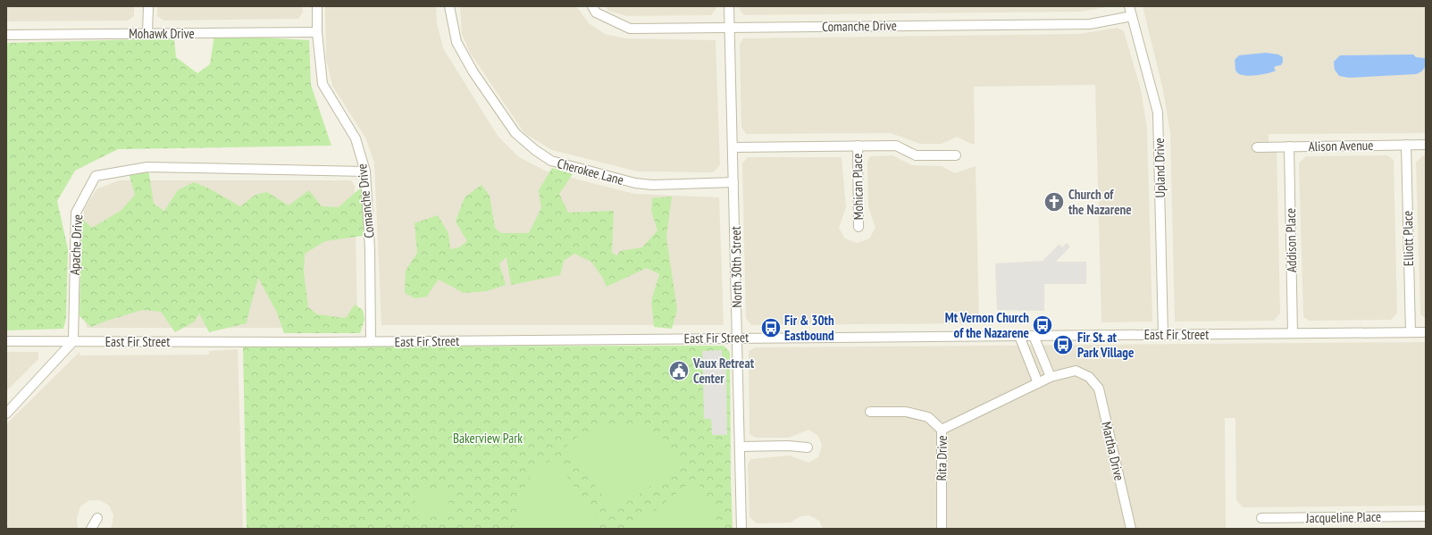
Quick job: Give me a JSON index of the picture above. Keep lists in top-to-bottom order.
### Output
{
  "streets": {
    "street": [
      "Comanche Drive",
      "Mohawk Drive",
      "Alison Avenue",
      "Upland Drive",
      "Cherokee Lane",
      "Mohican Place",
      "Elliott Place",
      "Addison Place",
      "Apache Drive",
      "North 30th Street",
      "East Fir Street",
      "Martha Drive",
      "Rita Drive",
      "Jacqueline Place"
    ]
  },
  "crossings": [
    ["Comanche Drive", "Mohawk Drive"],
    ["Comanche Drive", "Upland Drive"],
    ["Comanche Drive", "Apache Drive"],
    ["Comanche Drive", "North 30th Street"],
    ["Comanche Drive", "East Fir Street"],
    ["Alison Avenue", "Elliott Place"],
    ["Alison Avenue", "Addison Place"],
    ["Upland Drive", "East Fir Street"],
    ["Cherokee Lane", "North 30th Street"],
    ["Elliott Place", "East Fir Street"],
    ["Addison Place", "East Fir Street"],
    ["Apache Drive", "East Fir Street"],
    ["North 30th Street", "East Fir Street"],
    ["Martha Drive", "Rita Drive"]
  ],
  "parks": ["Bakerview Park"],
  "places": {
    "church": ["Church of the Nazarene"],
    "bus stop": ["Mt Vernon Church of the Nazarene", "Fir & 30th Eastbound", "Fir St. at Park Village"],
    "public building": ["Vaux Retreat Center"]
  }
}
